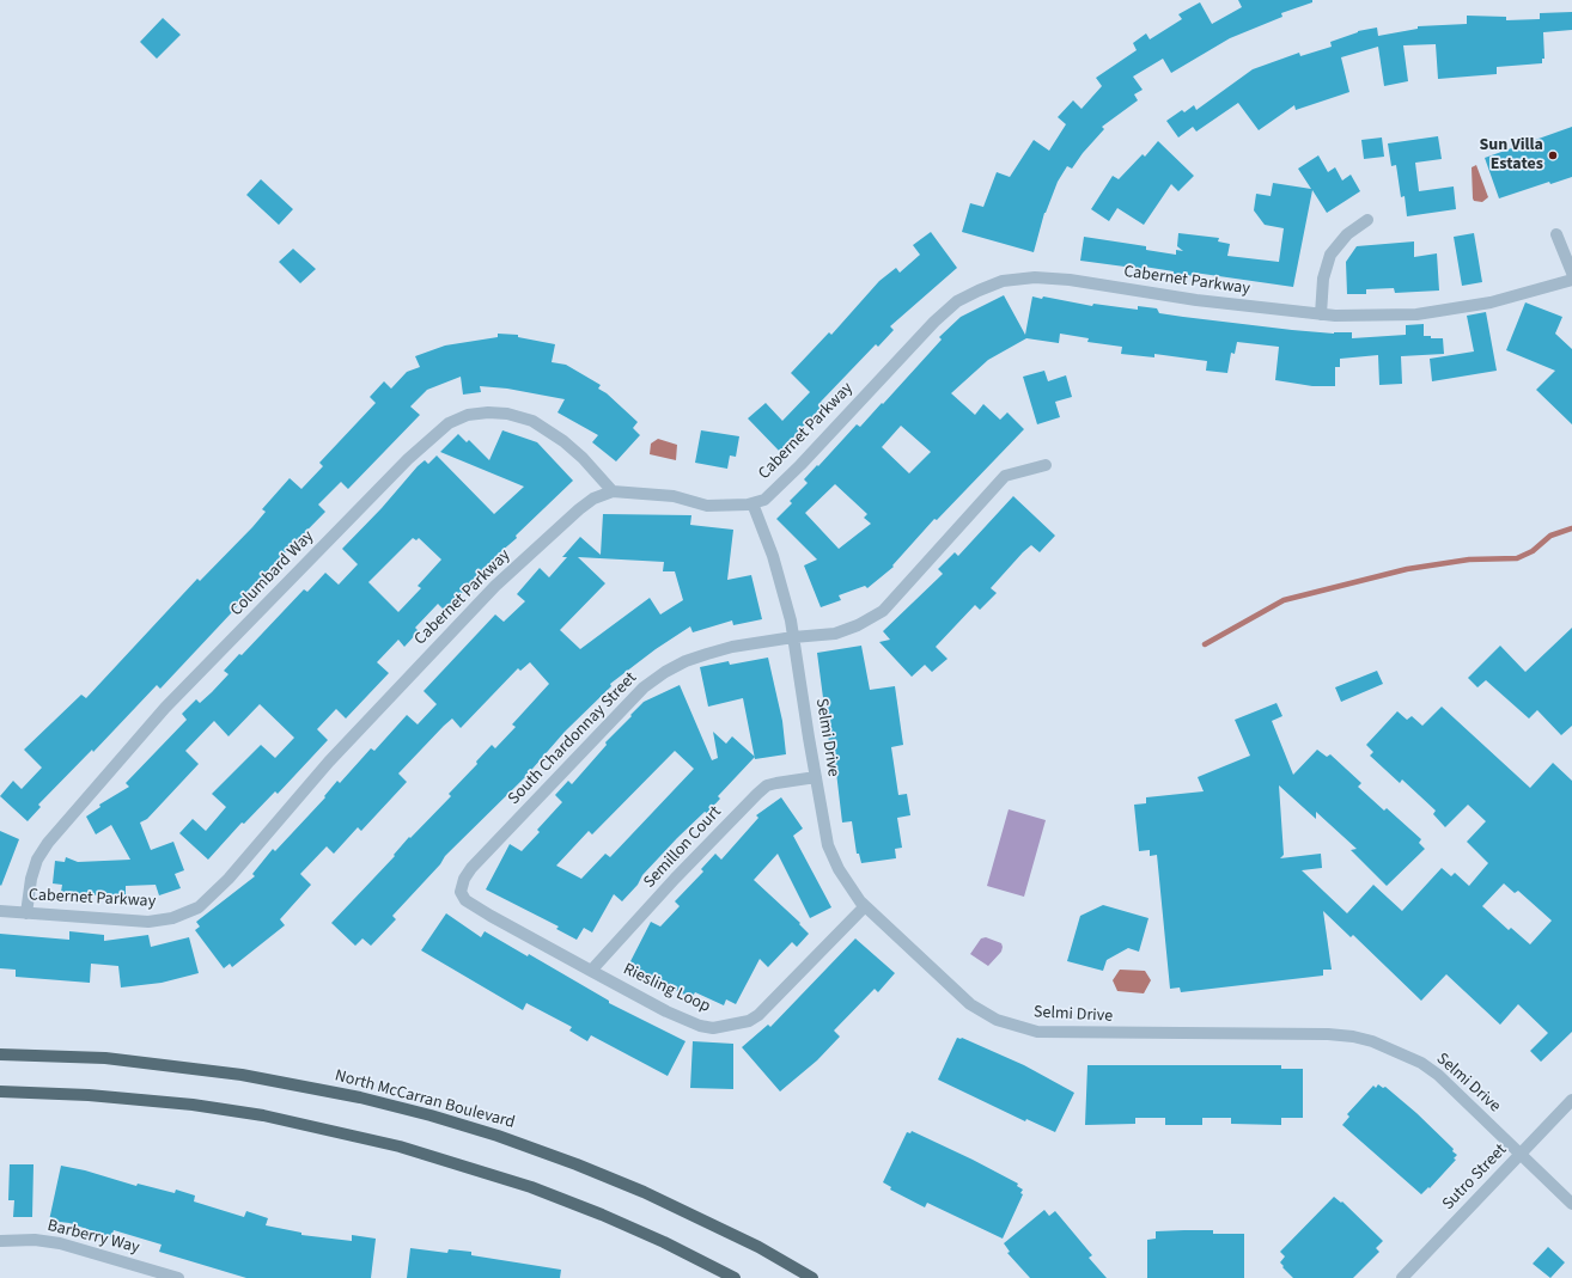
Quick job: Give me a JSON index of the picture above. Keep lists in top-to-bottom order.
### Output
{
  "streets": {
    "main road": ["North McCarran Boulevard"],
    "street": [
      "Cabernet Parkway",
      "Columbard Way",
      "Selmi Drive",
      "South Chardonnay Street",
      "Semillon Court",
      "Riesling Loop",
      "Sutro Street",
      "Barberry Way"
    ]
  },
  "crossings": [
    ["Cabernet Parkway", "Columbard Way"],
    ["Cabernet Parkway", "Selmi Drive"],
    ["Selmi Drive", "South Chardonnay Street"],
    ["Selmi Drive", "Semillon Court"],
    ["Selmi Drive", "Riesling Loop"],
    ["Selmi Drive", "Sutro Street"],
    ["South Chardonnay Street", "Riesling Loop"],
    ["Semillon Court", "Riesling Loop"]
  ],
  "places": ["Sun Villa Estates"]
}
